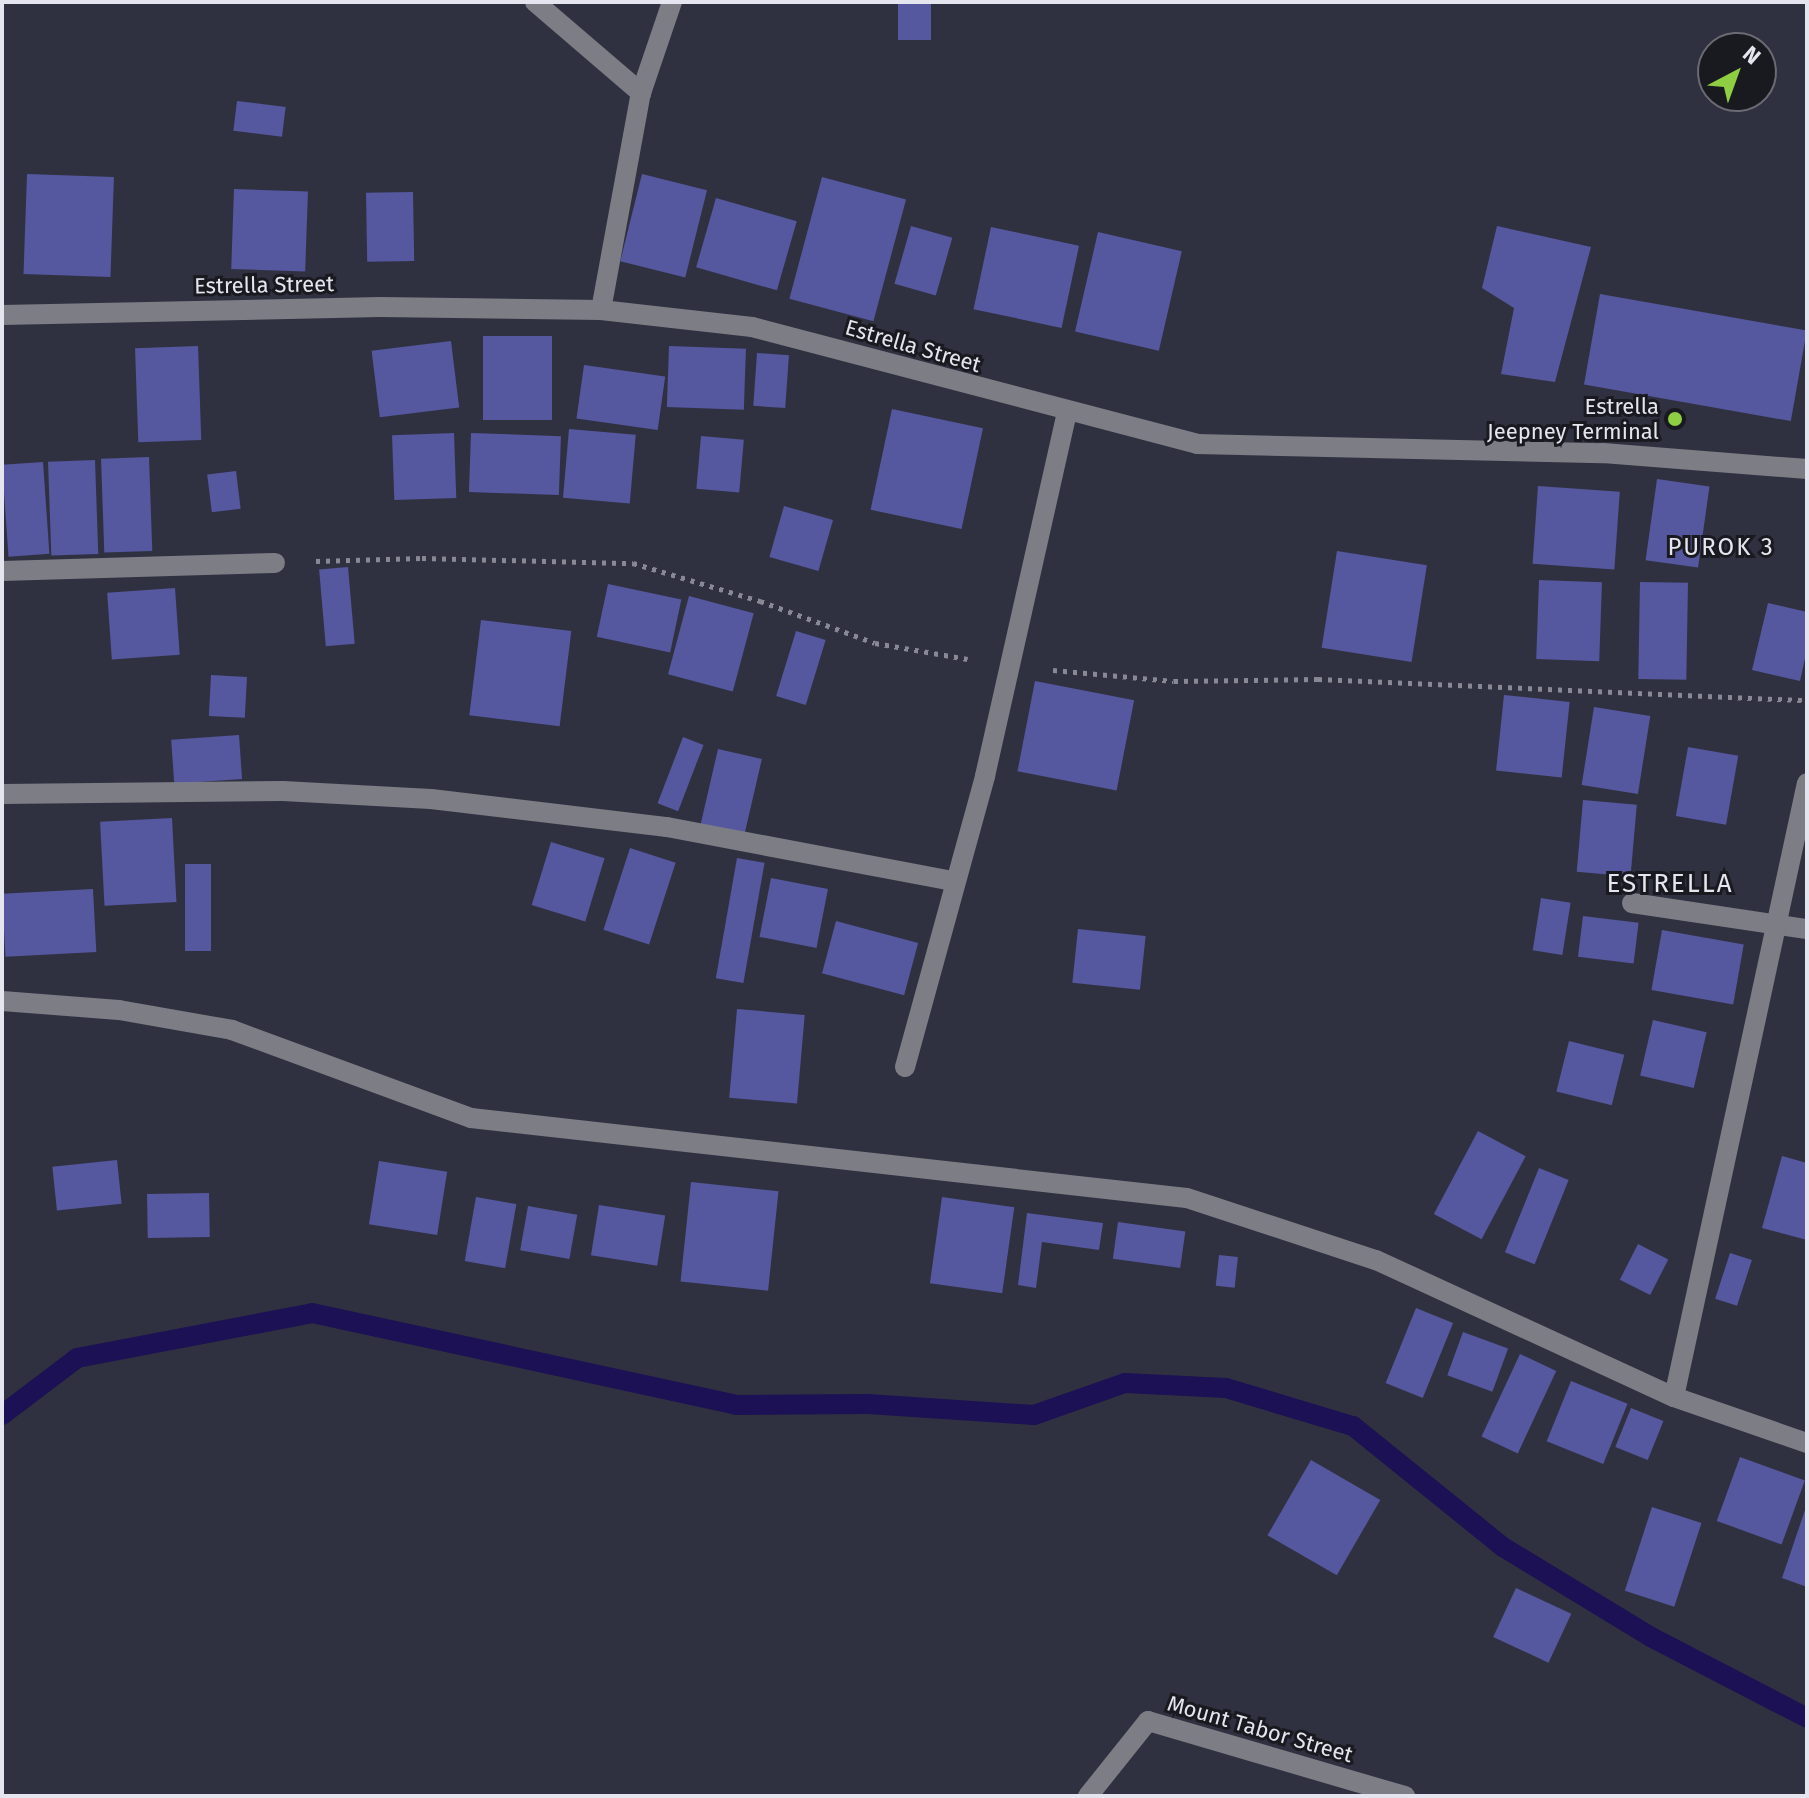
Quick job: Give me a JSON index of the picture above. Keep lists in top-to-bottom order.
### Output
{
  "streets": {
    "street": ["Estrella Street", "Mount Tabor Street"]
  },
  "districts": ["PUROK 3", "ESTRELLA"],
  "places": ["Estrella Jeepney Terminal"],
  "north": "top right"
}
